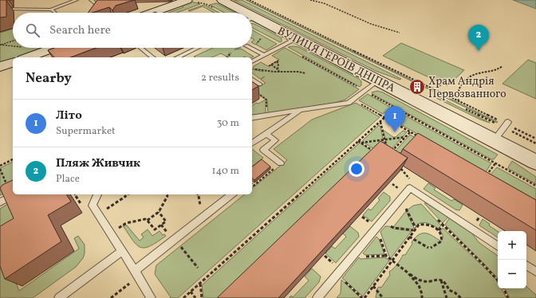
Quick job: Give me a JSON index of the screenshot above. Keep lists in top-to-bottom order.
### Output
{
  "streets": {
    "main road": ["ВУЛИЦЯ ГЕРОЇВ ДНІПРА"]
  },
  "places": {
    "building": ["Храм Андрія Первозванного"]
  },
  "page": {
    "search": "Search here",
    "pins": ["2", "1"],
    "heading": ["Nearby", "2 results"],
    "list": [
      {
        "mark": "1",
        "name": "Літо",
        "note": "Supermarket",
        "value": "30 m"
      },
      {
        "mark": "2",
        "name": "Пляж Живчик",
        "note": "Place",
        "value": "140 m"
      }
    ],
    "map_buttons": ["+", "−"]
  }
}
